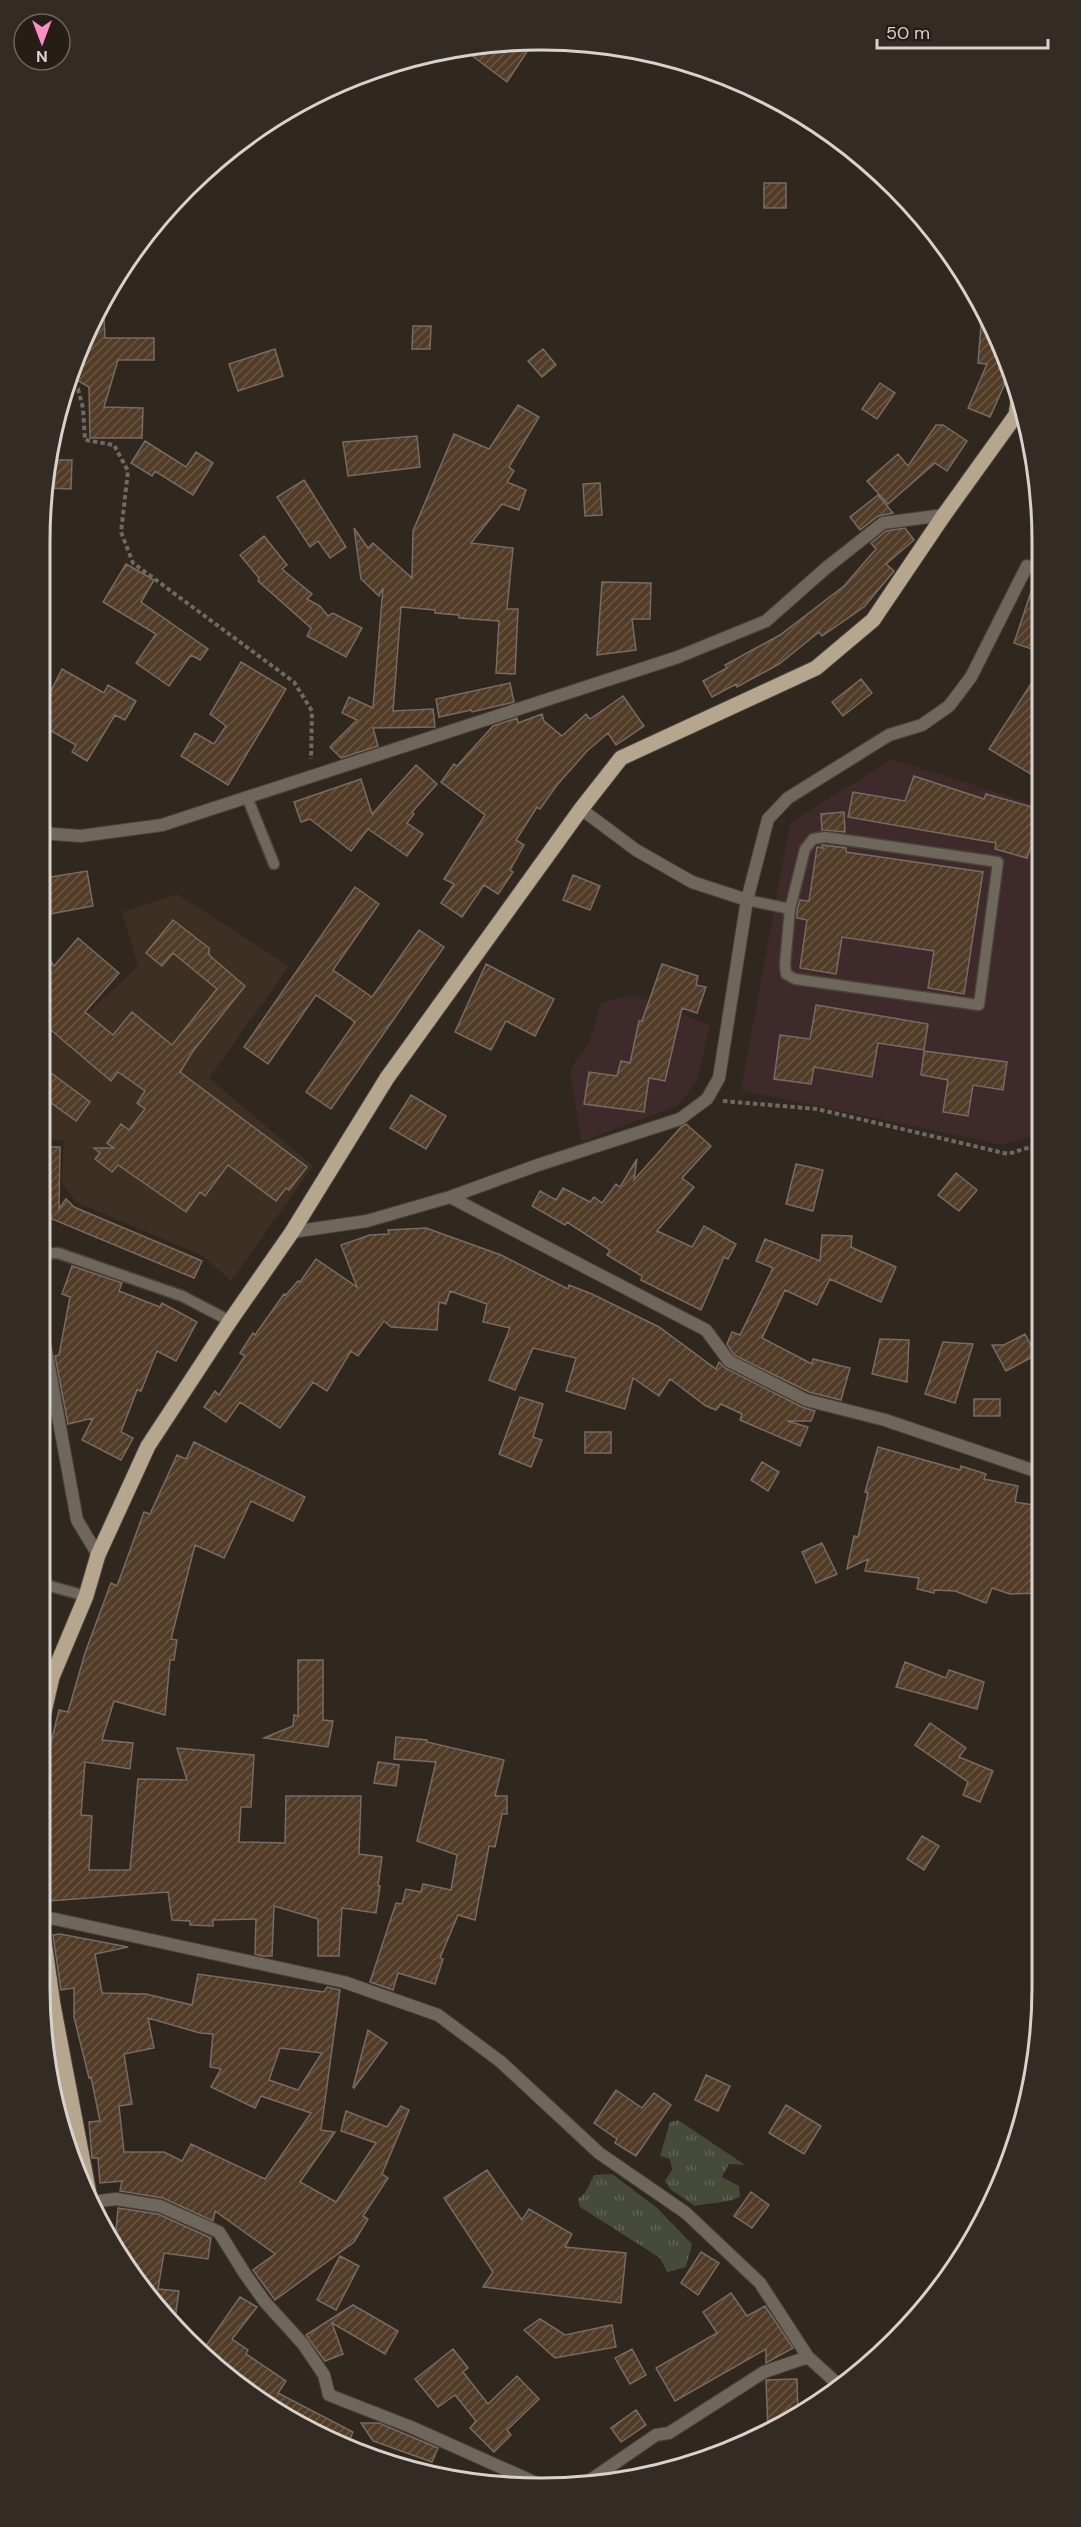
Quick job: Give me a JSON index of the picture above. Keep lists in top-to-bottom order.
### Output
{
  "scale_bar": "50 m",
  "north": "bottom"
}
